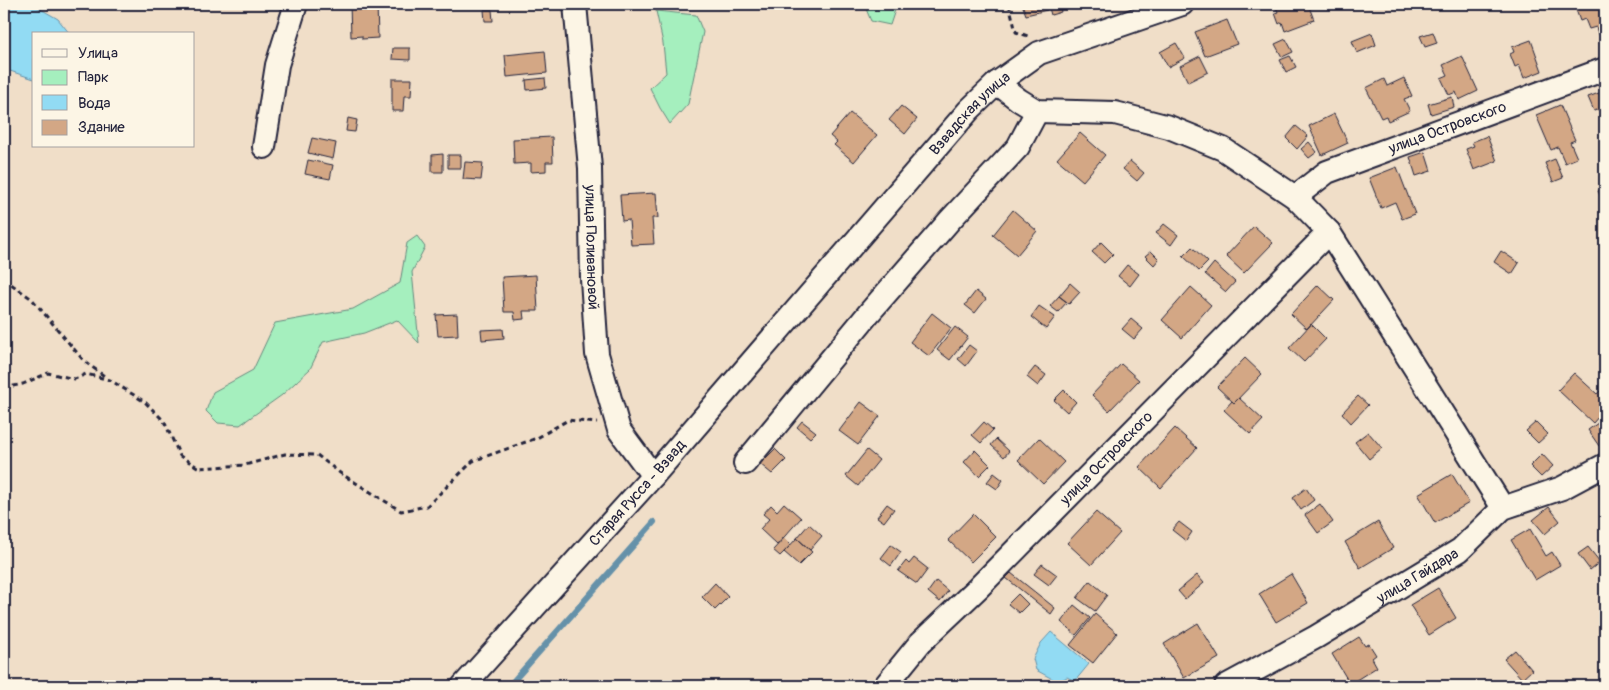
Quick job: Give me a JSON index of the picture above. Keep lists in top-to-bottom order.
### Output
{
  "streets": {
    "street": [
      "Взвадская улица",
      "улица Островского",
      "улица Поливановой",
      "Старая Русса - Взвад",
      "улица Гайдара"
    ]
  },
  "crossings": [
    ["Взвадская улица", "Старая Русса - Взвад"],
    ["улица Поливановой", "Старая Русса - Взвад"]
  ],
  "legend": [
    "Улица",
    "Парк",
    "Вода",
    "Здание"
  ]
}
